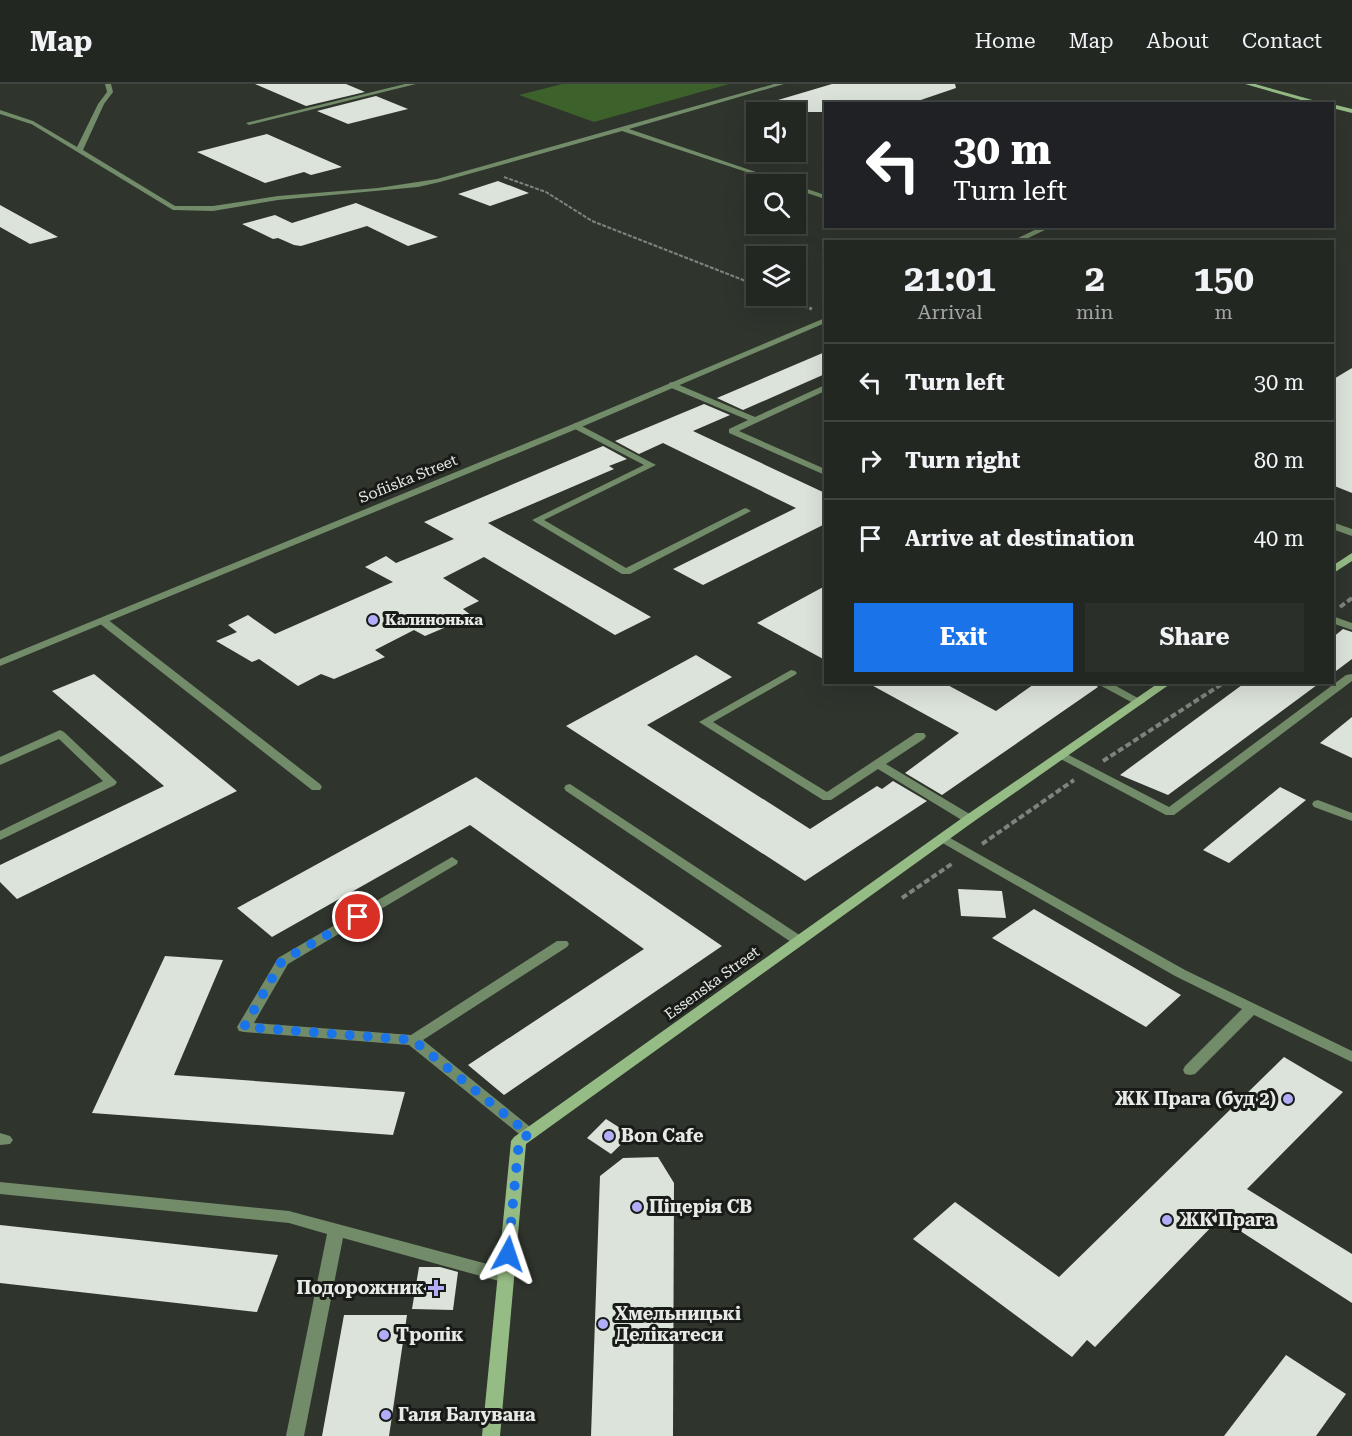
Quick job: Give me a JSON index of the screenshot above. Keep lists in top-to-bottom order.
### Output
{
  "streets": {
    "street": ["Sofiiska Street", "Essenska Street"]
  },
  "places": {
    "other": [
      "Калинонька",
      "ЖК Прага (буд 2)",
      "Bon Cafe",
      "Піцерія СВ",
      "ЖК Прага",
      "Хмельницькі Делікатеси",
      "Тропік",
      "Галя Балувана"
    ],
    "health": ["Подорожник"]
  },
  "page": {
    "header": "Map",
    "nav": [
      "Home",
      "Map",
      "About",
      "Contact"
    ],
    "turn": ["30 m", "Turn left"],
    "eta": [
      "21:01",
      "Arrival",
      "2",
      "min",
      "150",
      "m"
    ],
    "list": [
      {
        "name": "Turn left",
        "value": "30 m"
      },
      {
        "name": "Turn right",
        "value": "80 m"
      },
      {
        "name": "Arrive at destination",
        "value": "40 m"
      }
    ],
    "buttons": ["Exit", "Share"]
  }
}
